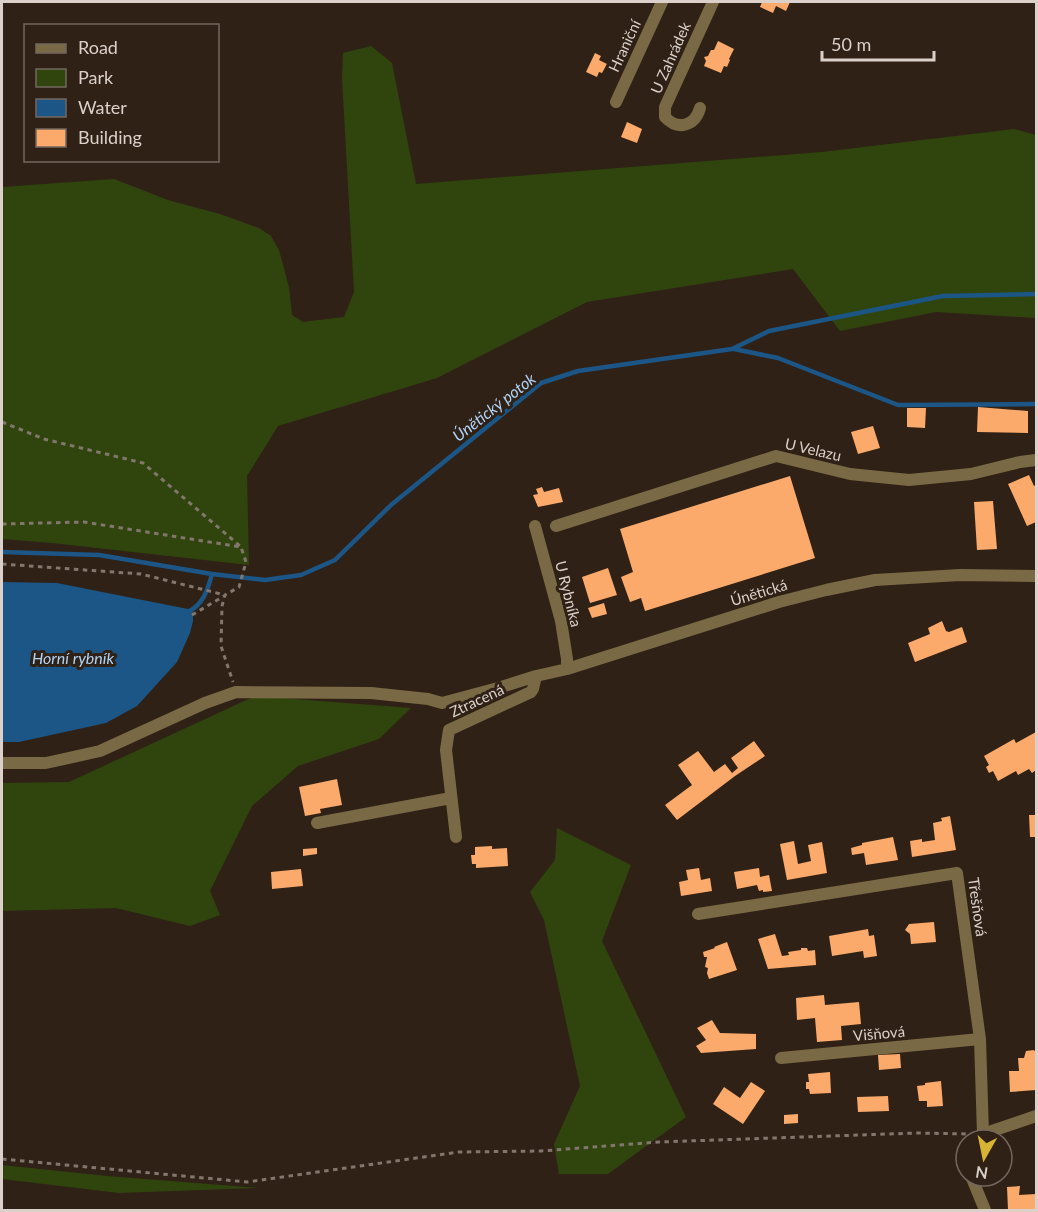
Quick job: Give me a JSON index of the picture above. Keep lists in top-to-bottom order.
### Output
{
  "streets": {
    "street": [
      "Hraniční",
      "U Zahrádek",
      "U Velazu",
      "Únětická",
      "U Rybníka",
      "Ztracená",
      "Třešňová",
      "Višňová"
    ]
  },
  "crossings": [
    ["Únětická", "U Rybníka"],
    ["Únětická", "Ztracená"],
    ["Třešňová", "Višňová"]
  ],
  "water": ["Únětický potok", "Horní rybník"],
  "legend": [
    "Road",
    "Park",
    "Water",
    "Building"
  ],
  "scale_bar": "50 m",
  "north": "bottom"
}
